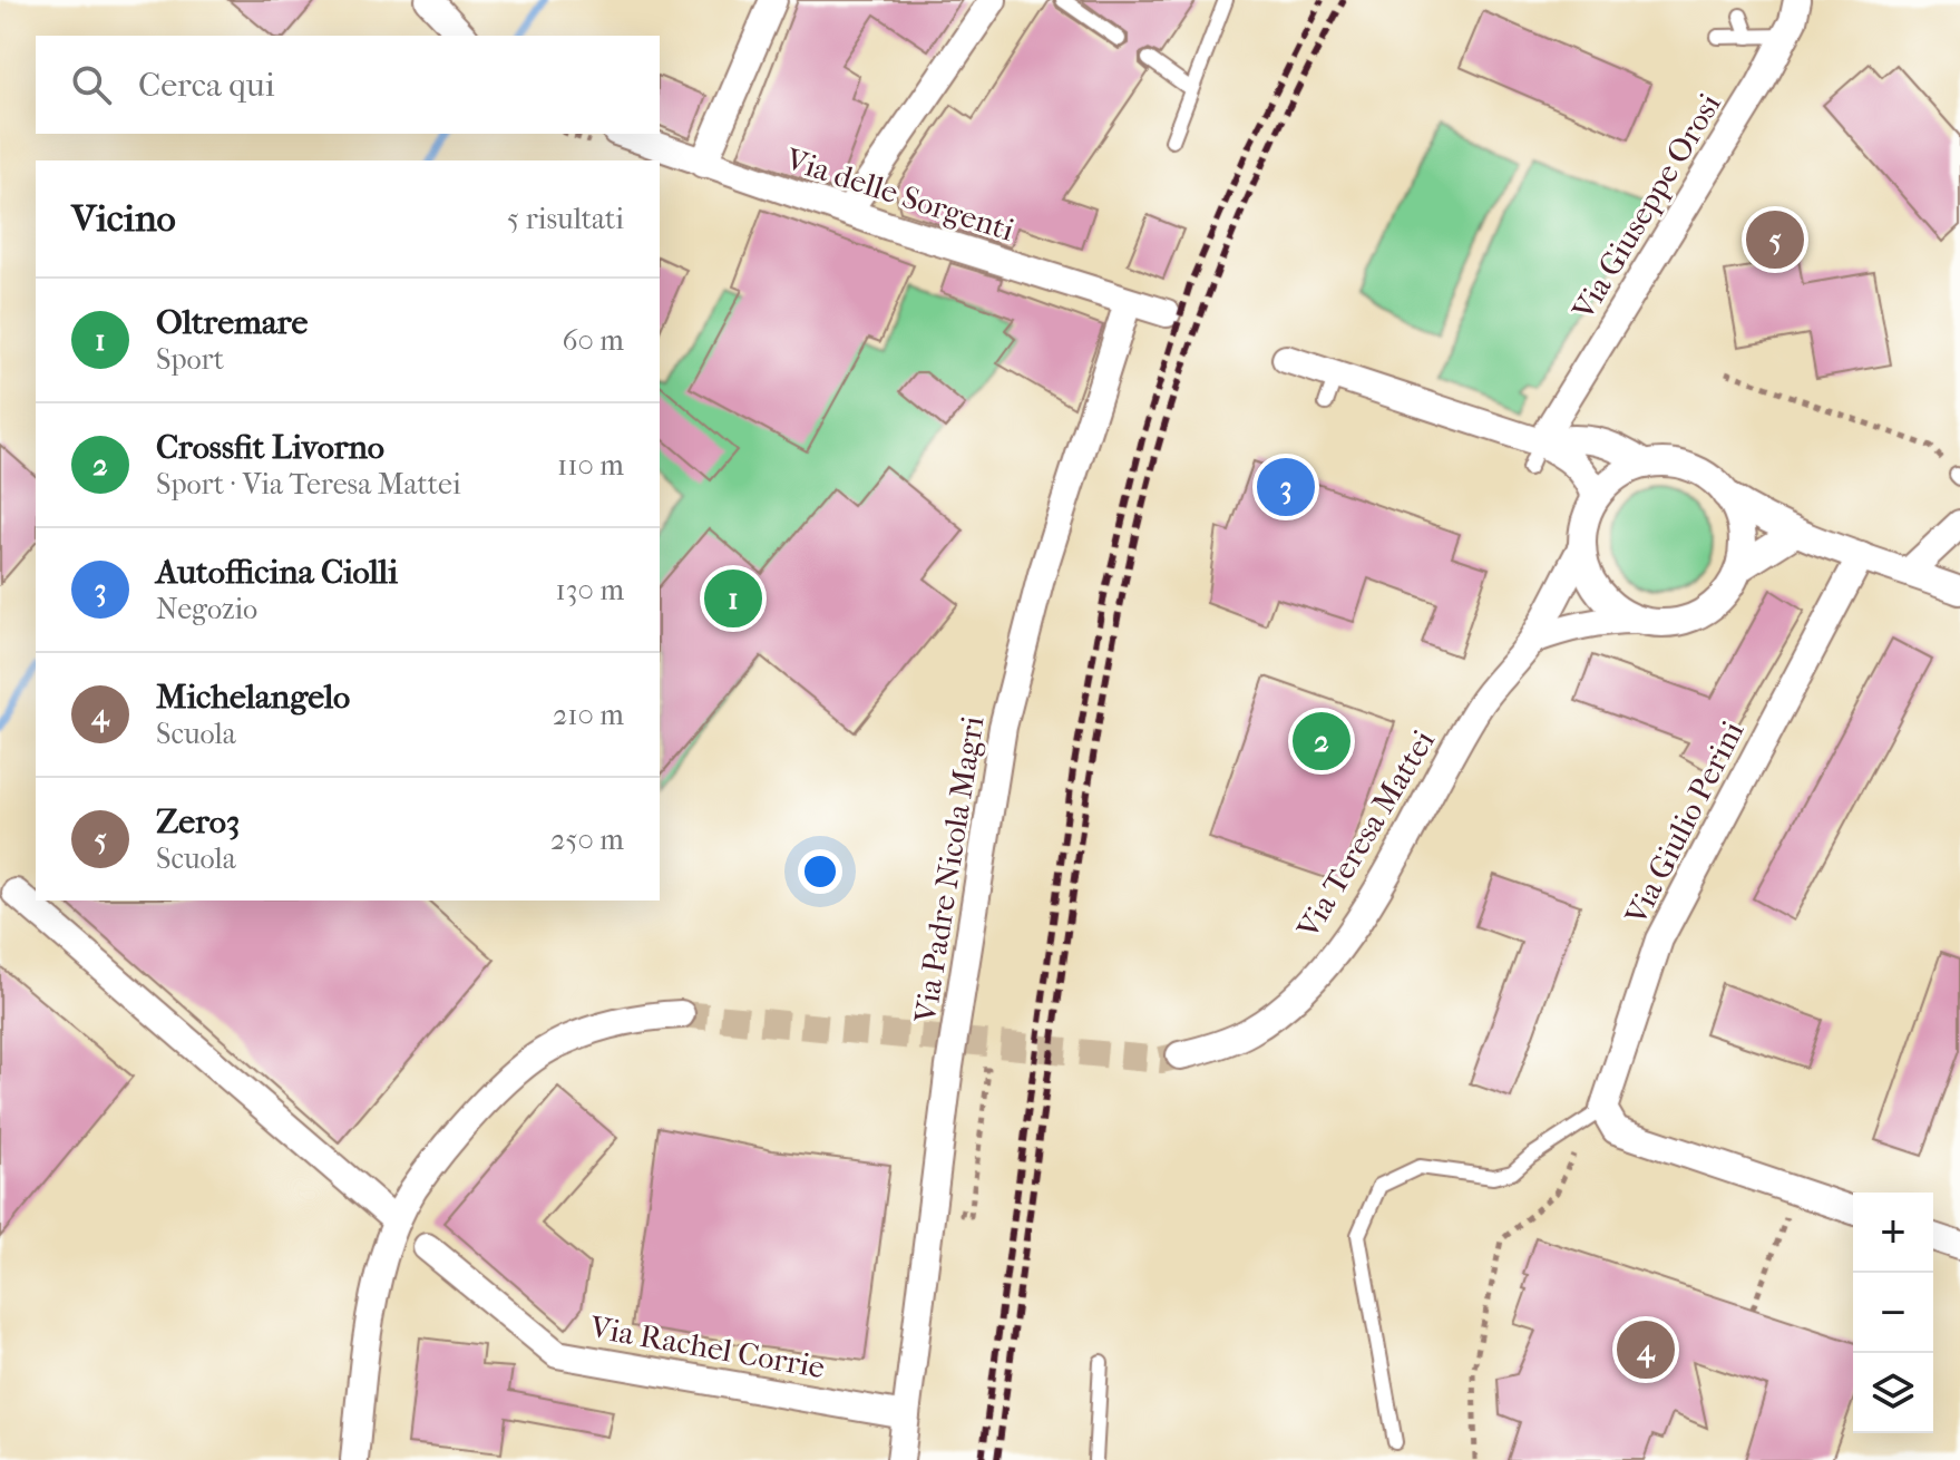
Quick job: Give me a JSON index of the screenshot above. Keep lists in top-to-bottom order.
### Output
{
  "streets": {
    "street": [
      "Via delle Sorgenti",
      "Via Giuseppe Orosi",
      "Via Giulio Perini",
      "Via Teresa Mattei",
      "Via Padre Nicola Magri",
      "Via Rachel Corrie"
    ]
  },
  "crossings": [
    ["Via delle Sorgenti", "Via Padre Nicola Magri"],
    ["Via Padre Nicola Magri", "Via Rachel Corrie"]
  ],
  "page": {
    "search": "Cerca qui",
    "heading": ["Vicino", "5 risultati"],
    "pins": [
      "5",
      "3",
      "1",
      "2",
      "4"
    ],
    "list": [
      {
        "mark": "1",
        "name": "Oltremare",
        "note": "Sport",
        "value": "60 m"
      },
      {
        "mark": "2",
        "name": "Crossfit Livorno",
        "note": "Sport · Via Teresa Mattei",
        "value": "110 m"
      },
      {
        "mark": "3",
        "name": "Autofficina Ciolli",
        "note": "Negozio",
        "value": "130 m"
      },
      {
        "mark": "4",
        "name": "Michelangelo",
        "note": "Scuola",
        "value": "210 m"
      },
      {
        "mark": "5",
        "name": "Zero3",
        "note": "Scuola",
        "value": "250 m"
      }
    ],
    "map_buttons": ["+", "−"]
  }
}
